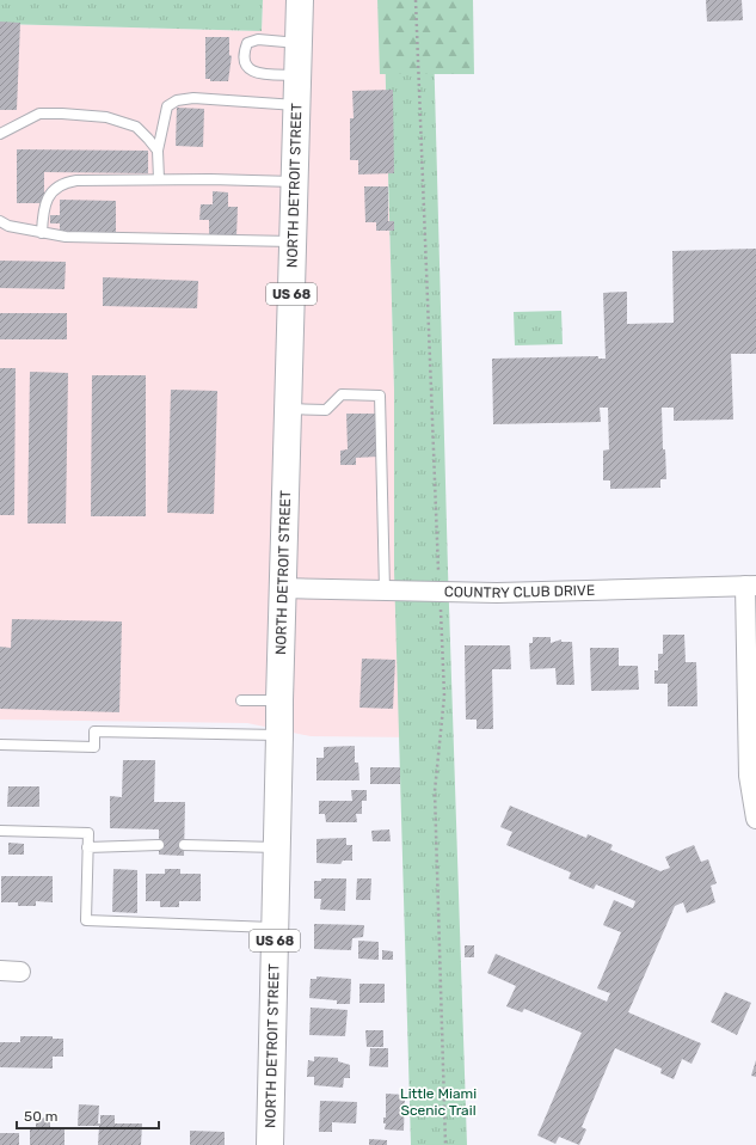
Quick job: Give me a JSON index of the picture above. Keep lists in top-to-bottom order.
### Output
{
  "streets": {
    "main road": ["NORTH DETROIT STREET", "US 68"],
    "street": ["COUNTRY CLUB DRIVE"]
  },
  "crossings": [
    ["NORTH DETROIT STREET", "COUNTRY CLUB DRIVE"]
  ],
  "parks": ["Little Miami Scenic Trail"],
  "scale_bar": "50 m"
}
